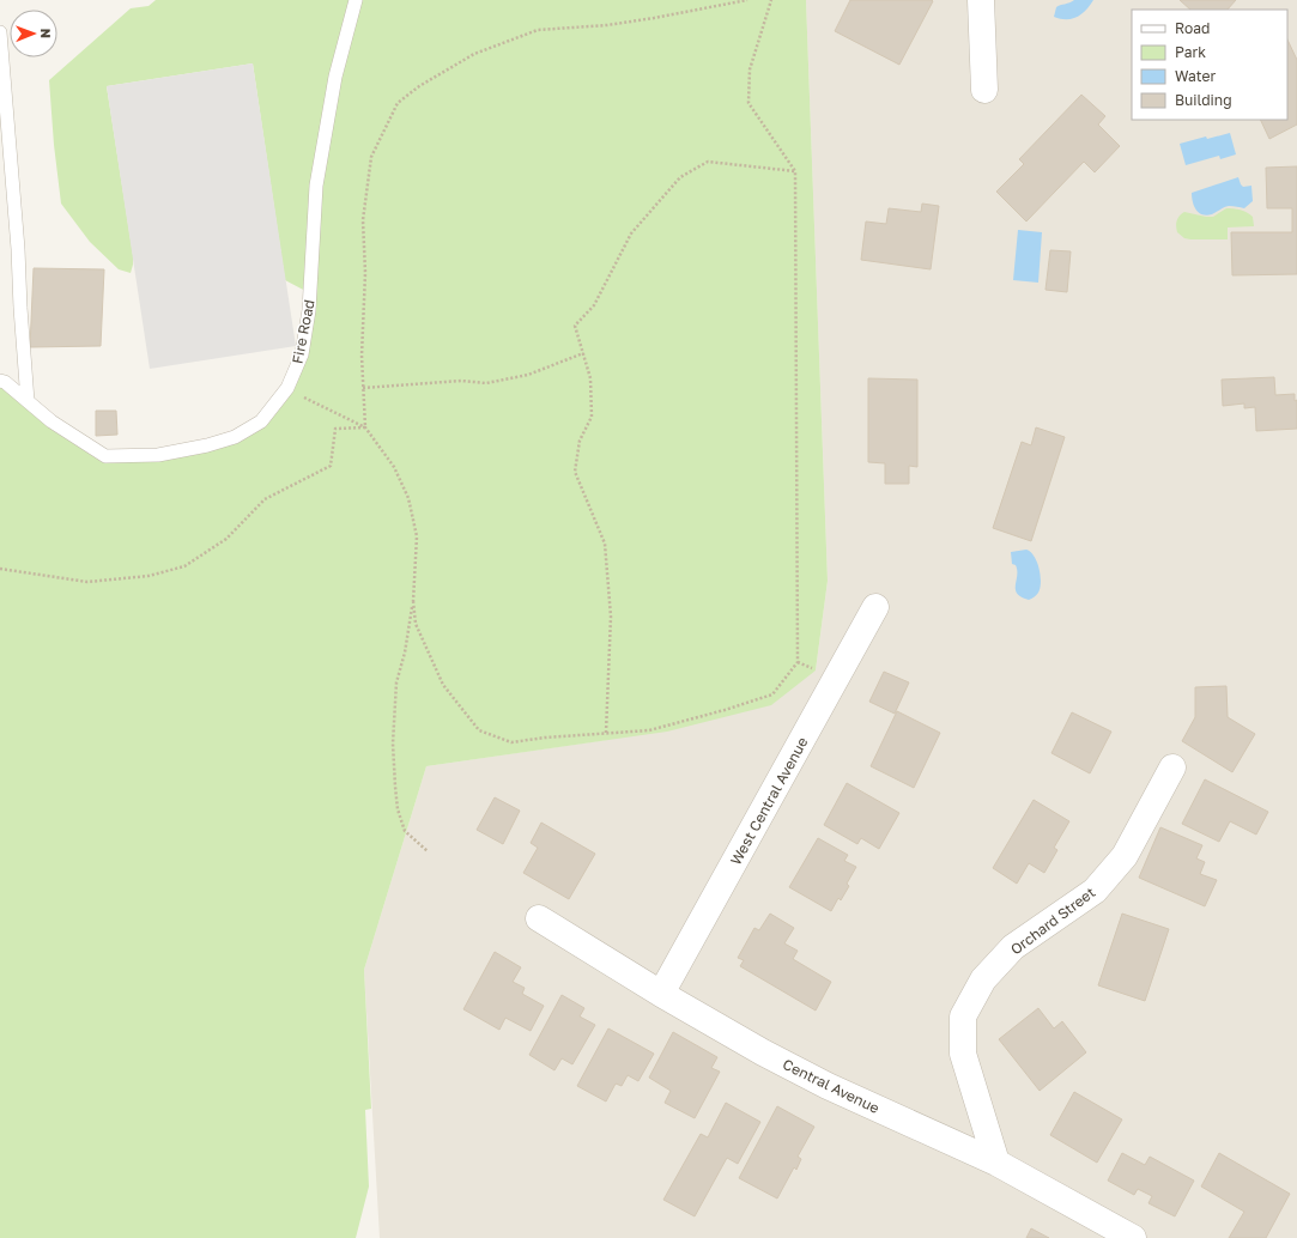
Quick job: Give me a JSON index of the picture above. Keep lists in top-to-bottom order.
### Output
{
  "streets": {
    "street": ["West Central Avenue", "Orchard Street", "Central Avenue"],
    "lane": ["Fire Road"]
  },
  "crossings": [
    ["West Central Avenue", "Central Avenue"],
    ["Orchard Street", "Central Avenue"]
  ],
  "legend": [
    "Road",
    "Park",
    "Water",
    "Building"
  ],
  "north": "right"
}
